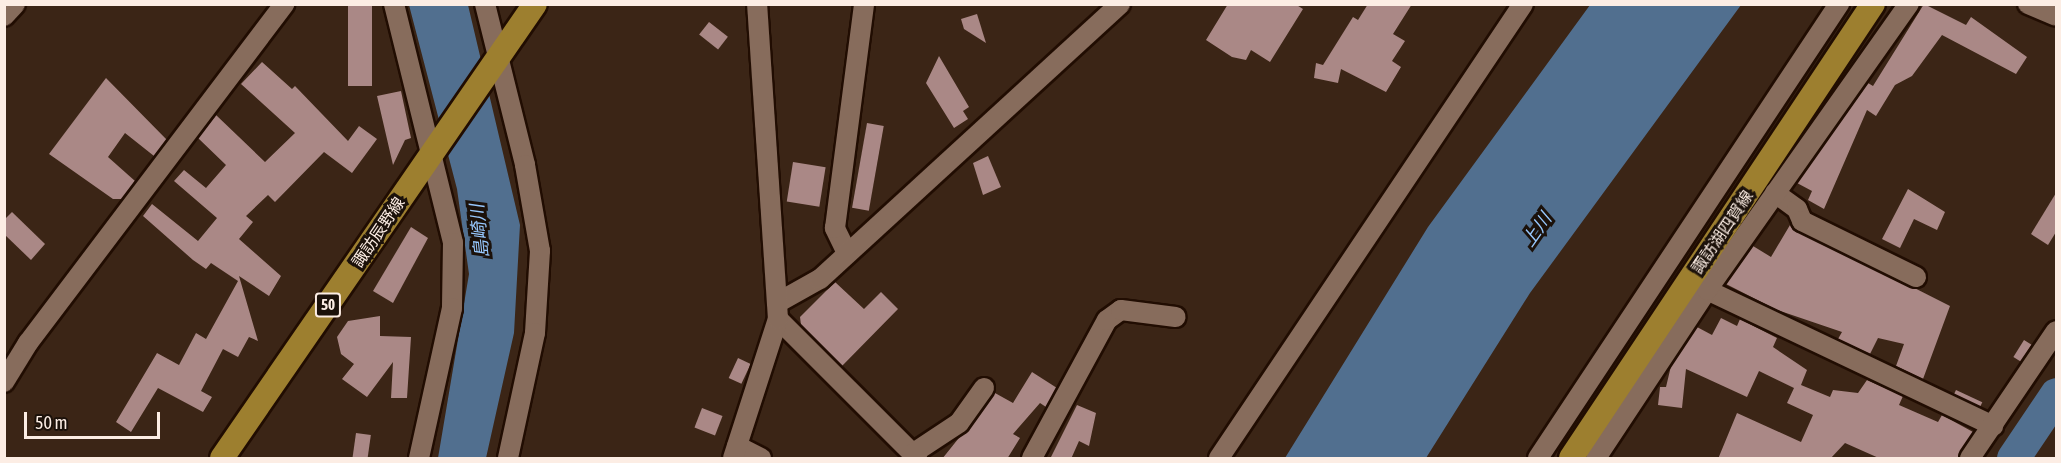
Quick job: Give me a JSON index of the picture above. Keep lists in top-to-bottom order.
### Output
{
  "streets": {
    "main road": ["諏訪辰野線", "諏訪湖四賀線", "50"]
  },
  "water": ["上川", "島崎川"],
  "scale_bar": "50 m"
}
